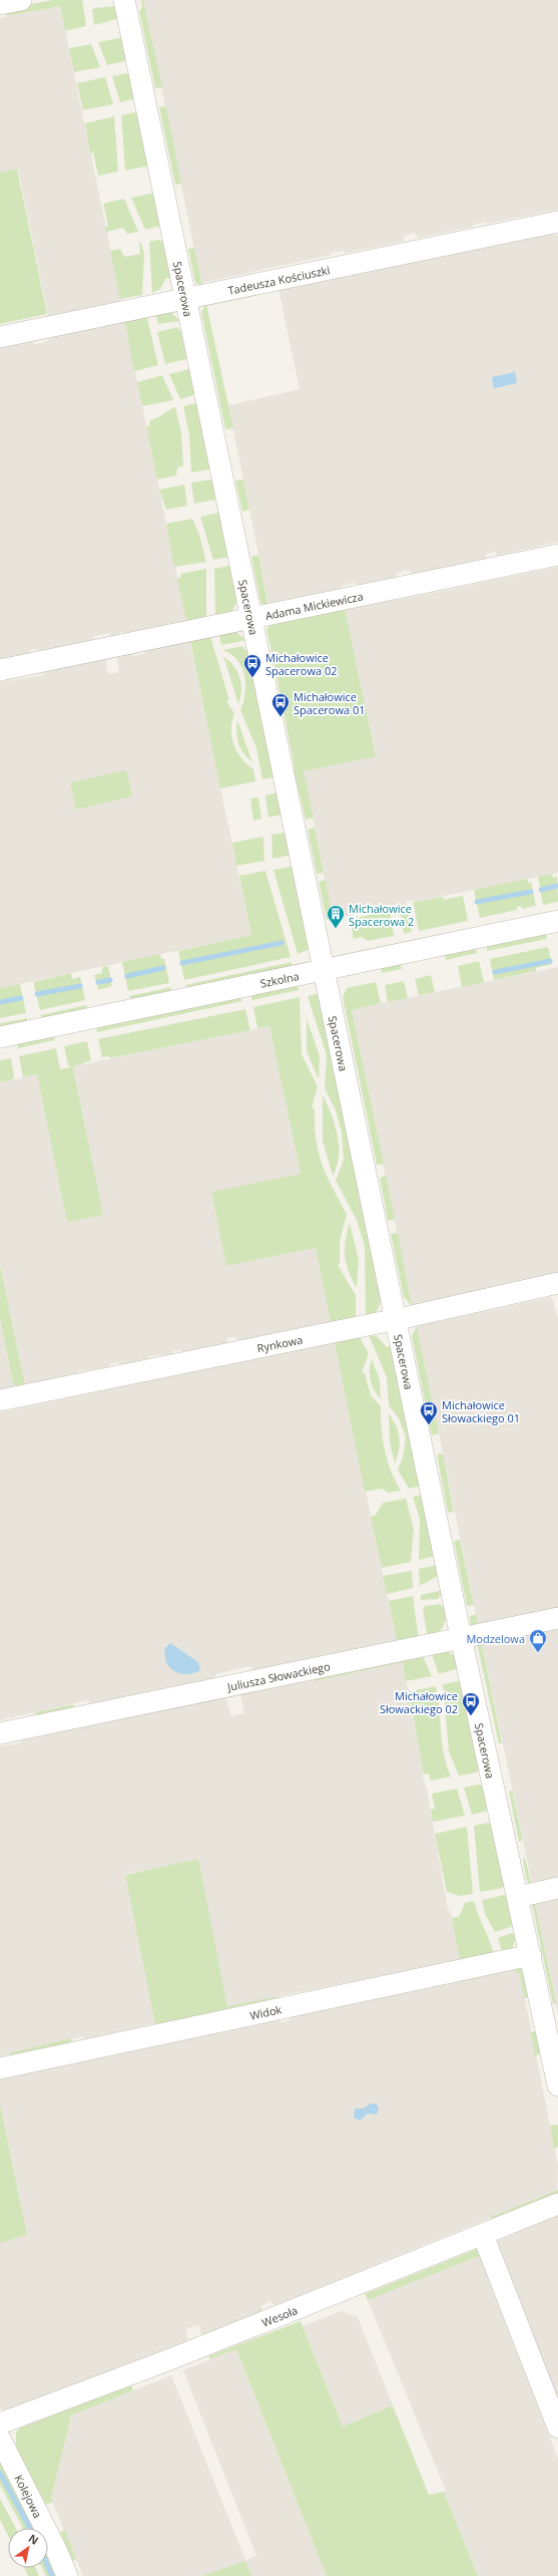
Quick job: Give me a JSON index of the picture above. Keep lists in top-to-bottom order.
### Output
{
  "streets": {
    "street": [
      "Tadeusza Kościuszki",
      "Spacerowa",
      "Adama Mickiewicza",
      "Szkolna",
      "Rynkowa",
      "Juliusza Słowackiego",
      "Widok",
      "Wesoła",
      "Kolejowa"
    ]
  },
  "crossings": [
    ["Tadeusza Kościuszki", "Spacerowa"],
    ["Spacerowa", "Adama Mickiewicza"],
    ["Spacerowa", "Szkolna"],
    ["Spacerowa", "Rynkowa"],
    ["Spacerowa", "Juliusza Słowackiego"],
    ["Spacerowa", "Widok"]
  ],
  "places": {
    "bus stop": [
      "Michałowice Spacerowa 02",
      "Michałowice Spacerowa 01",
      "Michałowice Słowackiego 01",
      "Michałowice Słowackiego 02"
    ],
    "building": ["Michałowice Spacerowa 2"],
    "shop": ["Modzelowa"]
  },
  "north": "top right"
}
